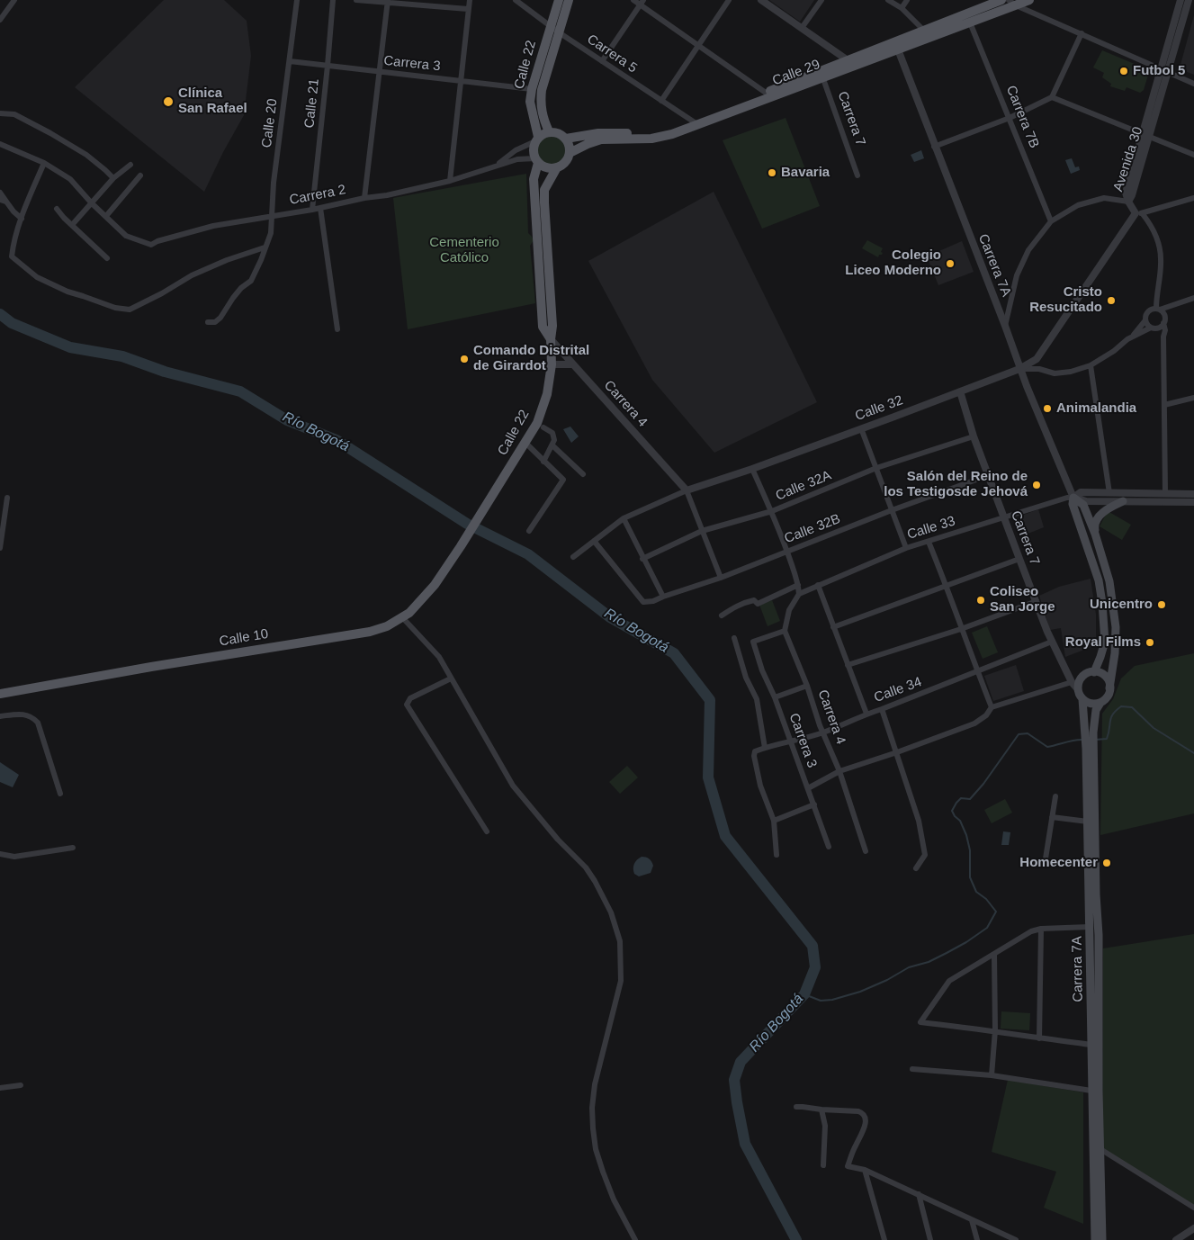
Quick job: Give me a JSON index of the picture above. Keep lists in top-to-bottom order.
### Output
{
  "streets": {
    "main road": [
      "Calle 22",
      "Calle 29",
      "Carrera 7A",
      "Calle 10"
    ],
    "street": [
      "Carrera 5",
      "Carrera 3",
      "Calle 21",
      "Carrera 7B",
      "Carrera 7",
      "Calle 20",
      "Avenida 30",
      "Carrera 2",
      "Carrera 4",
      "Calle 32",
      "Calle 32A",
      "Calle 33",
      "Calle 32B",
      "Calle 34"
    ]
  },
  "crossings": [
    ["Carrera 5", "Calle 22"],
    ["Carrera 5", "Calle 29"],
    ["Carrera 3", "Calle 22"],
    ["Carrera 3", "Calle 21"],
    ["Carrera 3", "Calle 20"],
    ["Carrera 3", "Carrera 4"],
    ["Carrera 3", "Calle 34"],
    ["Calle 22", "Calle 29"],
    ["Calle 22", "Carrera 2"],
    ["Calle 22", "Carrera 4"],
    ["Calle 22", "Calle 10"],
    ["Calle 29", "Carrera 7B"],
    ["Calle 29", "Carrera 7"],
    ["Calle 29", "Carrera 2"],
    ["Calle 29", "Carrera 7A"],
    ["Calle 21", "Carrera 2"],
    ["Carrera 7", "Carrera 7A"],
    ["Carrera 7", "Calle 32"],
    ["Carrera 7", "Calle 32A"],
    ["Carrera 7", "Calle 33"],
    ["Carrera 7", "Calle 32B"],
    ["Carrera 7", "Calle 34"],
    ["Calle 20", "Carrera 2"],
    ["Carrera 7A", "Calle 32"],
    ["Carrera 7A", "Calle 33"],
    ["Carrera 4", "Calle 32"],
    ["Carrera 4", "Calle 32A"],
    ["Carrera 4", "Calle 32B"],
    ["Carrera 4", "Calle 34"],
    ["Calle 32", "Calle 32B"]
  ],
  "water": ["Río Bogotá"],
  "parks": ["Cementerio Católico"],
  "places": [
    "Futbol 5",
    "Clínica San Rafael",
    "Bavaria",
    "Colegio Liceo Moderno",
    "Cristo Resucitado",
    "Comando Distrital de Girardot",
    "Animalandia",
    "Salón del Reino de los Testigosde Jehová",
    "Coliseo San Jorge",
    "Unicentro",
    "Royal Films",
    "Homecenter"
  ]
}
